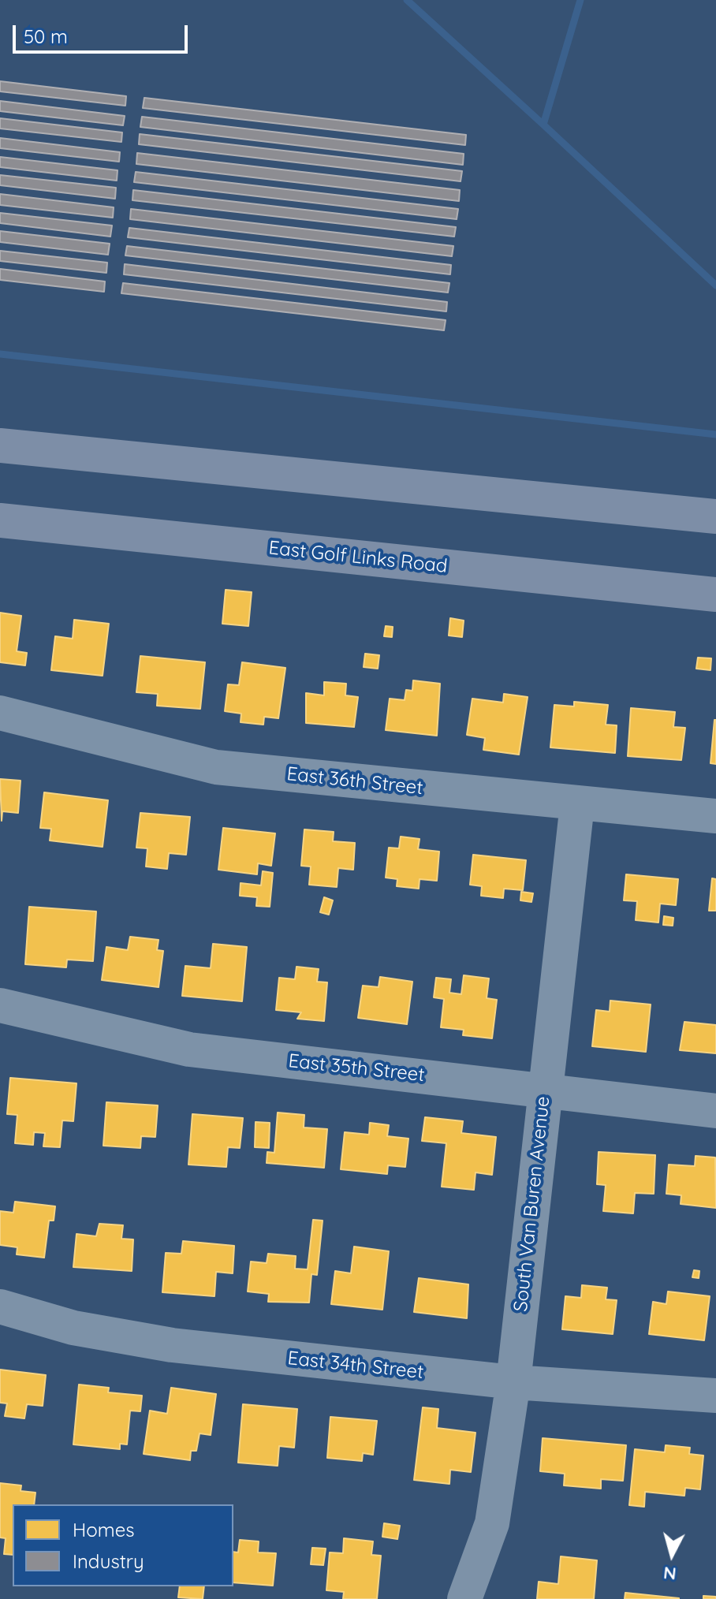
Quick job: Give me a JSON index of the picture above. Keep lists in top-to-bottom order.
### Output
{
  "streets": {
    "main road": ["East Golf Links Road"],
    "street": [
      "East 36th Street",
      "East 35th Street",
      "South Van Buren Avenue",
      "East 34th Street"
    ]
  },
  "crossings": [
    ["East 36th Street", "South Van Buren Avenue"],
    ["East 35th Street", "South Van Buren Avenue"],
    ["South Van Buren Avenue", "East 34th Street"]
  ],
  "legend": ["Homes", "Industry"],
  "scale_bar": "50 m",
  "north": "bottom"
}
